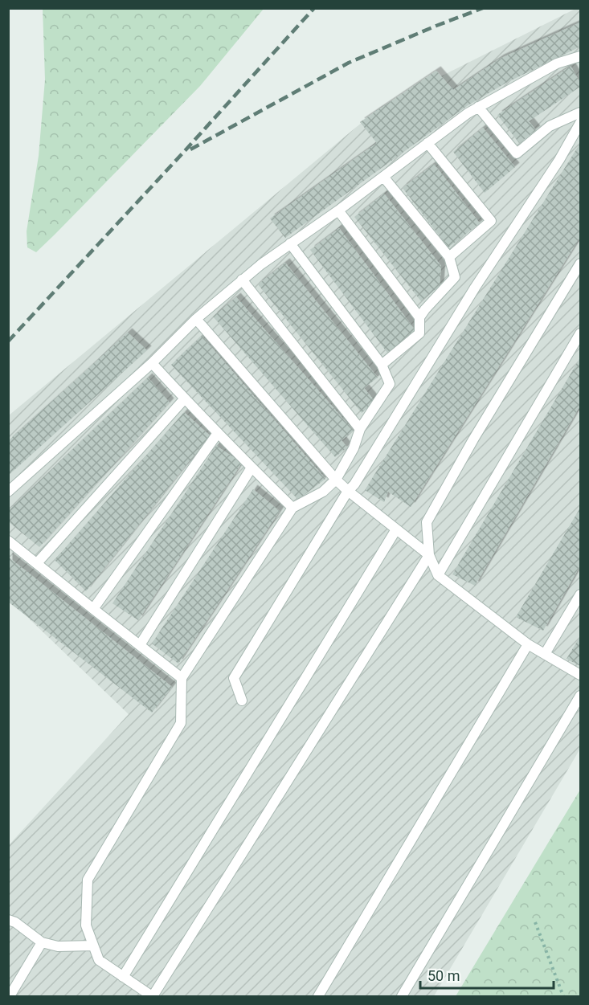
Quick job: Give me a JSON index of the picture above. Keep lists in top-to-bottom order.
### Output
{
  "scale_bar": "50 m"
}
